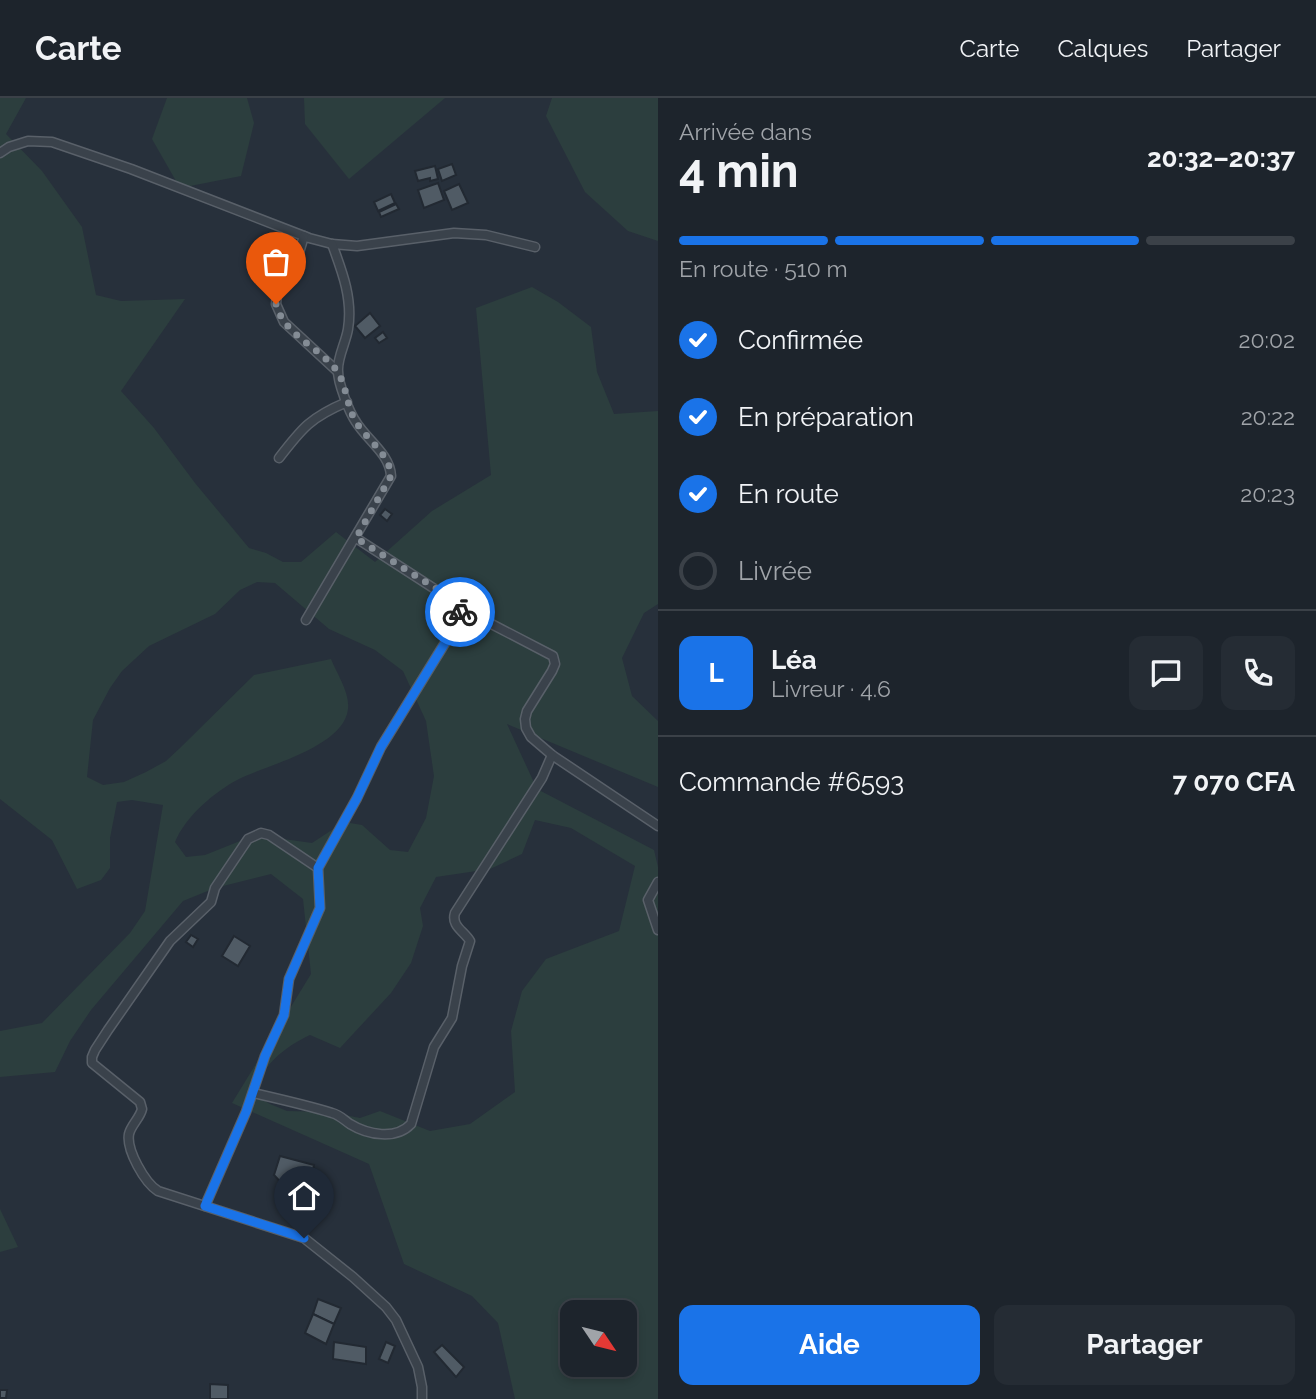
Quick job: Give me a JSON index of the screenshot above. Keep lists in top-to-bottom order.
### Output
{
  "north": "bottom right",
  "page": {
    "header": "Carte",
    "nav": ["Carte", "Calques", "Partager"],
    "heading": ["4 min", "Arrivée dans", "20:32–20:37"],
    "panel": [
      "Léa",
      "Livreur · 4.6",
      "Commande #6593",
      "7 070 CFA"
    ],
    "bar": "En route · 510 m",
    "list": [
      ["Confirmée", "20:02"],
      ["En préparation", "20:22"],
      ["En route", "20:23"],
      "Livrée"
    ],
    "round": "L",
    "buttons": ["Aide", "Partager"]
  }
}
